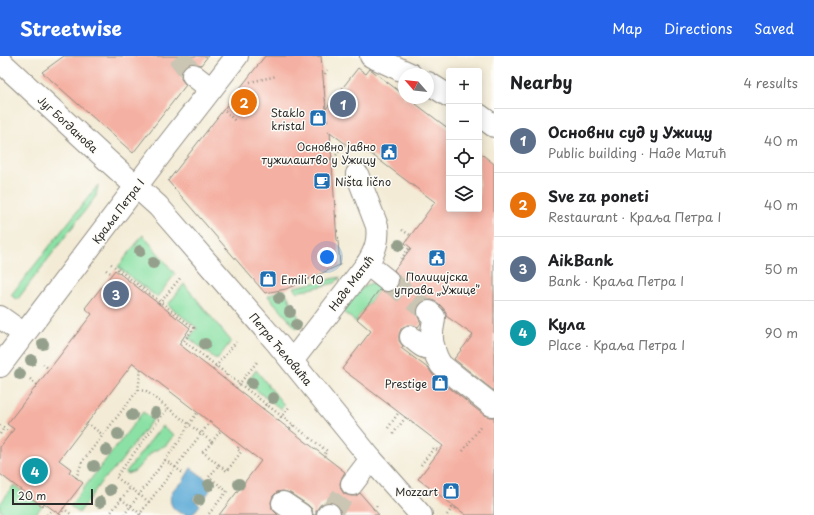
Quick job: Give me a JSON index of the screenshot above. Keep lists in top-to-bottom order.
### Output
{
  "streets": {
    "street": [
      "Југ Богданова",
      "Краља Петра I",
      "Наде Матић",
      "Петра Ћеловића"
    ]
  },
  "crossings": [
    ["Југ Богданова", "Краља Петра I"],
    ["Југ Богданова", "Петра Ћеловића"],
    ["Краља Петра I", "Петра Ћеловића"],
    ["Наде Матић", "Петра Ћеловића"]
  ],
  "places": {
    "shop": [
      "Staklo kristal",
      "Emili 10",
      "Prestige",
      "Mozzart"
    ],
    "public building": ["Основно јавно тужилаштво у Ужицу", "Полицијска управа „Ужице”"],
    "cafe": ["Ništa lično"]
  },
  "scale_bar": "20 m",
  "north": "top left",
  "page": {
    "header": "Streetwise",
    "nav": ["Map", "Directions", "Saved"],
    "heading": ["Nearby", "4 results"],
    "map_buttons": ["+", "−"],
    "pins": [
      "2",
      "1",
      "3",
      "4"
    ],
    "list": [
      {
        "mark": "1",
        "name": "Основни суд у Ужицу",
        "note": "Public building · Наде Матић",
        "value": "40 m"
      },
      {
        "mark": "2",
        "name": "Sve za poneti",
        "note": "Restaurant · Краља Петра I",
        "value": "40 m"
      },
      {
        "mark": "3",
        "name": "AikBank",
        "note": "Bank · Краља Петра I",
        "value": "50 m"
      },
      {
        "mark": "4",
        "name": "Кула",
        "note": "Place · Краља Петра I",
        "value": "90 m"
      }
    ],
    "scale": "20 m"
  }
}
